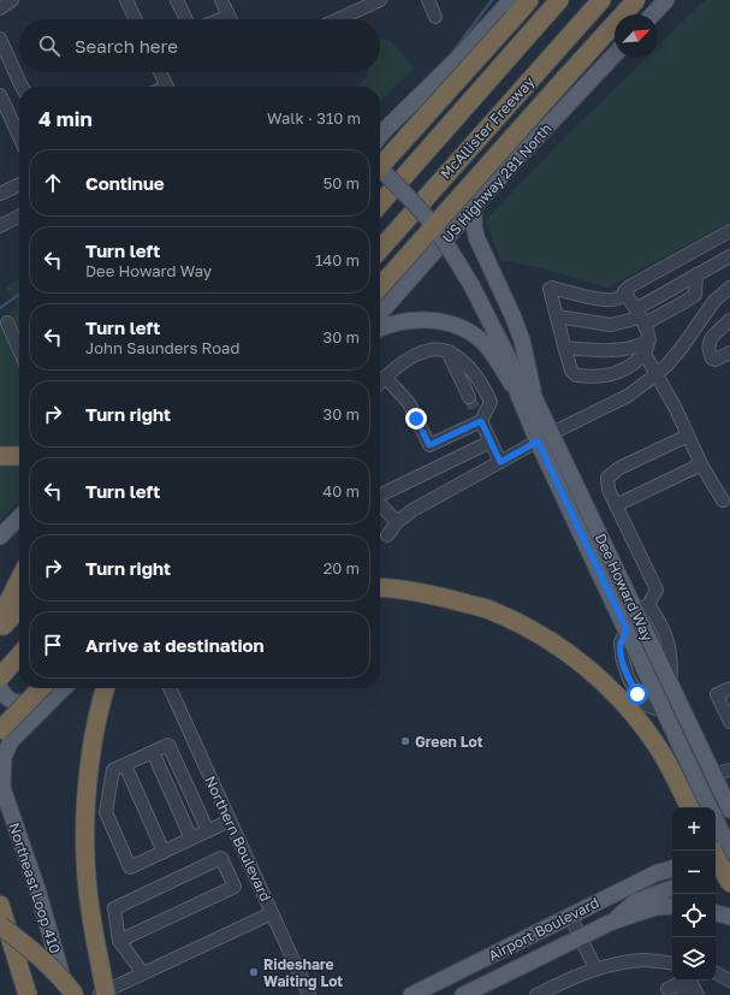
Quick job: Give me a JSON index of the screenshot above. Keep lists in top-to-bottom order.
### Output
{
  "streets": {
    "highway": ["McAllister Freeway"],
    "main road": [
      "US Highway 281 North",
      "Dee Howard Way",
      "Northeast Loop 410",
      "Airport Boulevard"
    ],
    "street": ["Northern Boulevard"]
  },
  "places": ["Green Lot", "Rideshare Waiting Lot"],
  "north": "top right",
  "page": {
    "search": "Search here",
    "heading": ["4 min", "Walk · 310 m"],
    "list": [
      ["Continue", "50 m"],
      ["Turn left", "Dee Howard Way", "140 m"],
      ["Turn left", "John Saunders Road", "30 m"],
      ["Turn right", "30 m"],
      ["Turn left", "40 m"],
      ["Turn right", "20 m"],
      "Arrive at destination"
    ],
    "map_buttons": ["+", "−"]
  }
}
